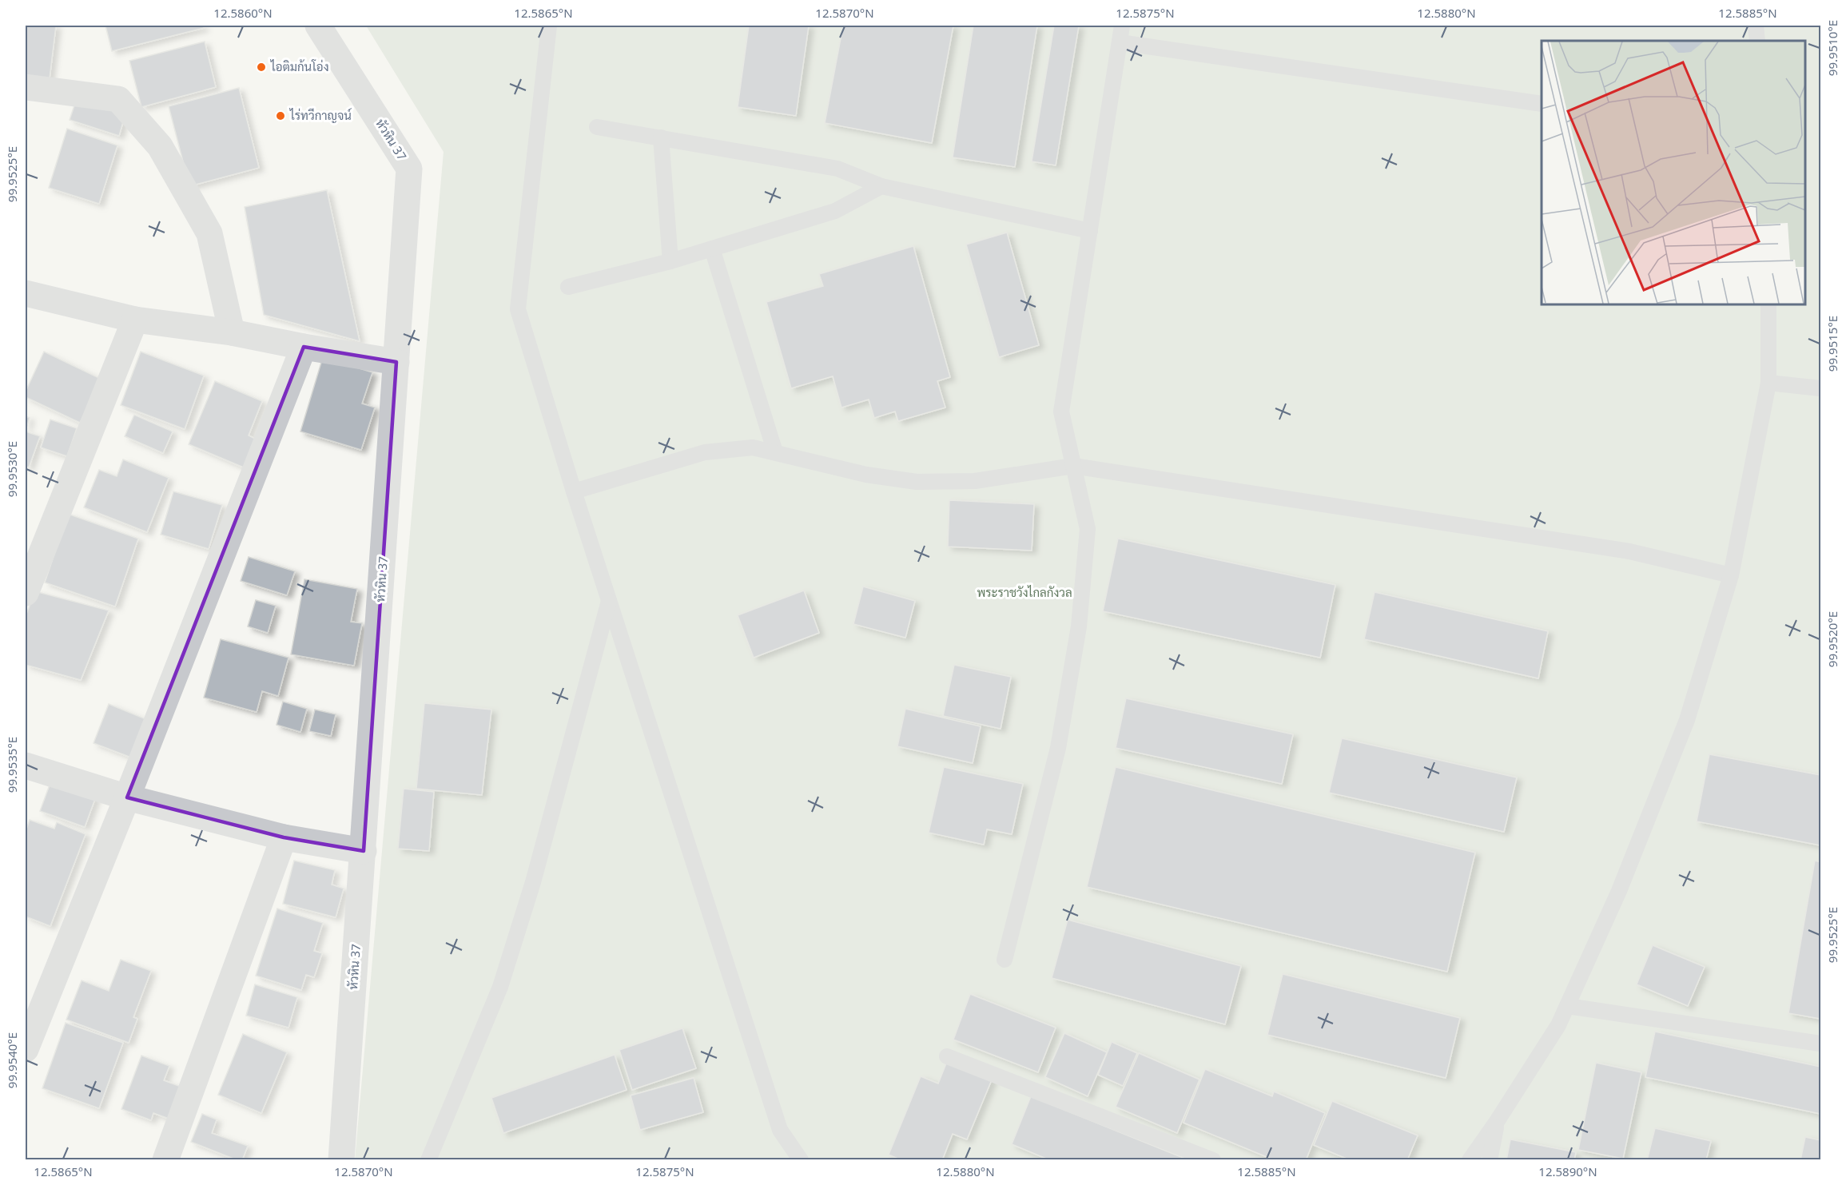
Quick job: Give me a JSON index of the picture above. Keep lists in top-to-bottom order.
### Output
{
  "streets": {
    "street": ["หัวหิน 37"]
  },
  "parks": ["พระราชวังไกลกังวล"],
  "places": ["ไอติมก้นโอ่ง", "ไร่ทวีกาญจน์"],
  "coordinates": [
    "12.5860°N",
    "12.5865°N",
    "12.5870°N",
    "12.5875°N",
    "12.5880°N",
    "12.5885°N",
    "99.9510°E",
    "99.9525°E",
    "99.9515°E",
    "99.9530°E",
    "99.9520°E",
    "99.9535°E",
    "99.9540°E",
    "12.5890°N"
  ]
}
